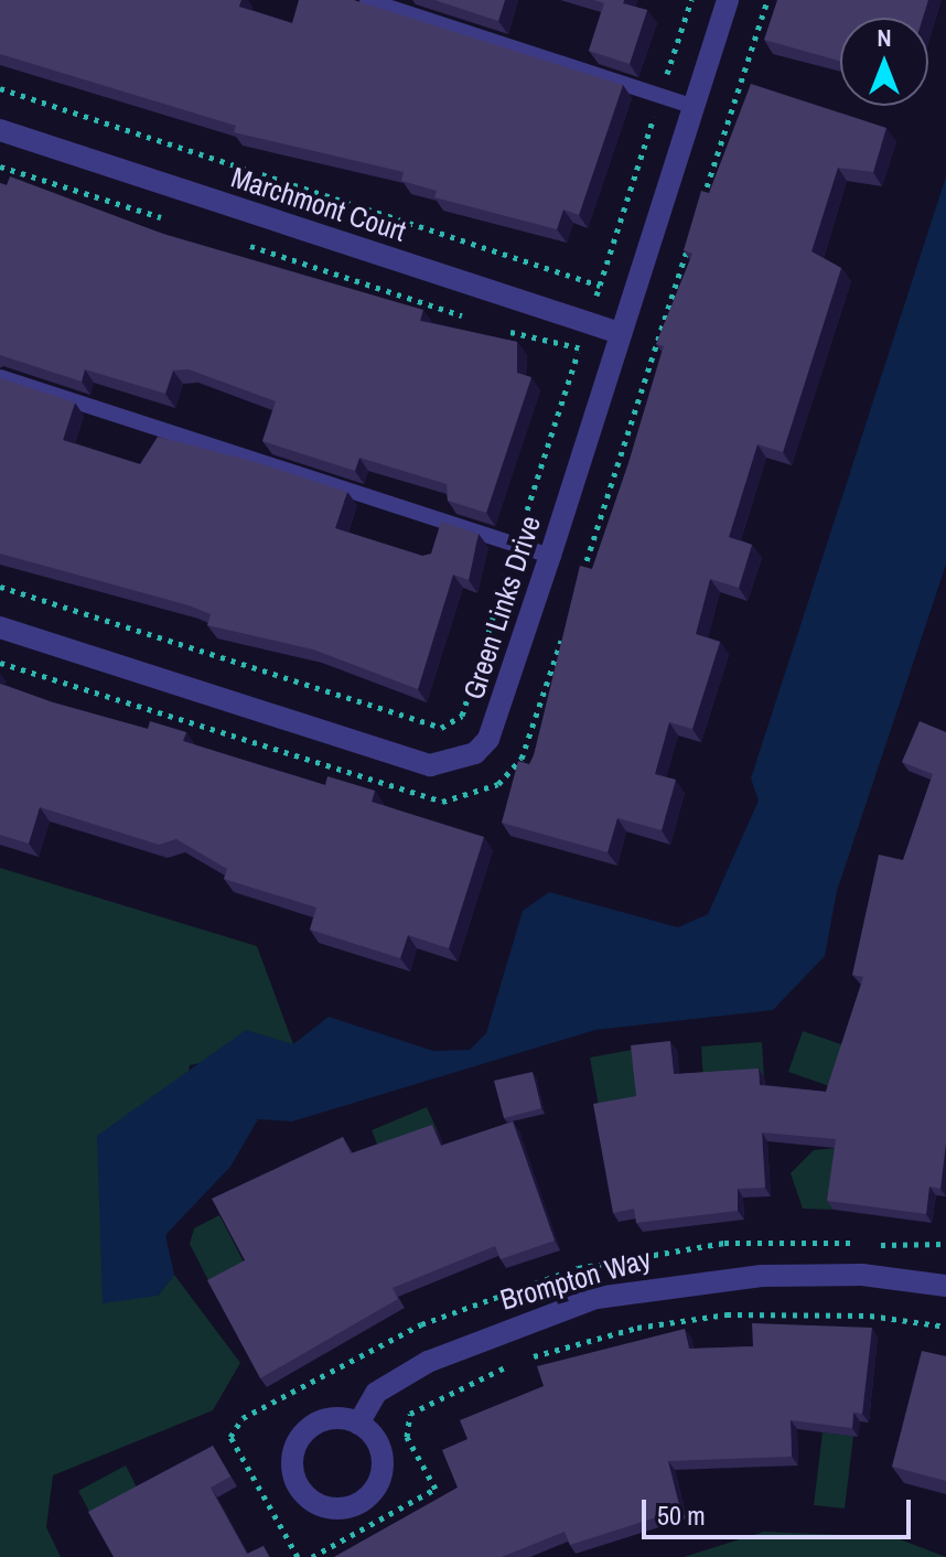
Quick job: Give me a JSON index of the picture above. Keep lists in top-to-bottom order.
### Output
{
  "streets": {
    "street": ["Marchmont Court", "Green Links Drive", "Brompton Way"]
  },
  "crossings": [
    ["Marchmont Court", "Green Links Drive"]
  ],
  "scale_bar": "50 m",
  "north": "top"
}
